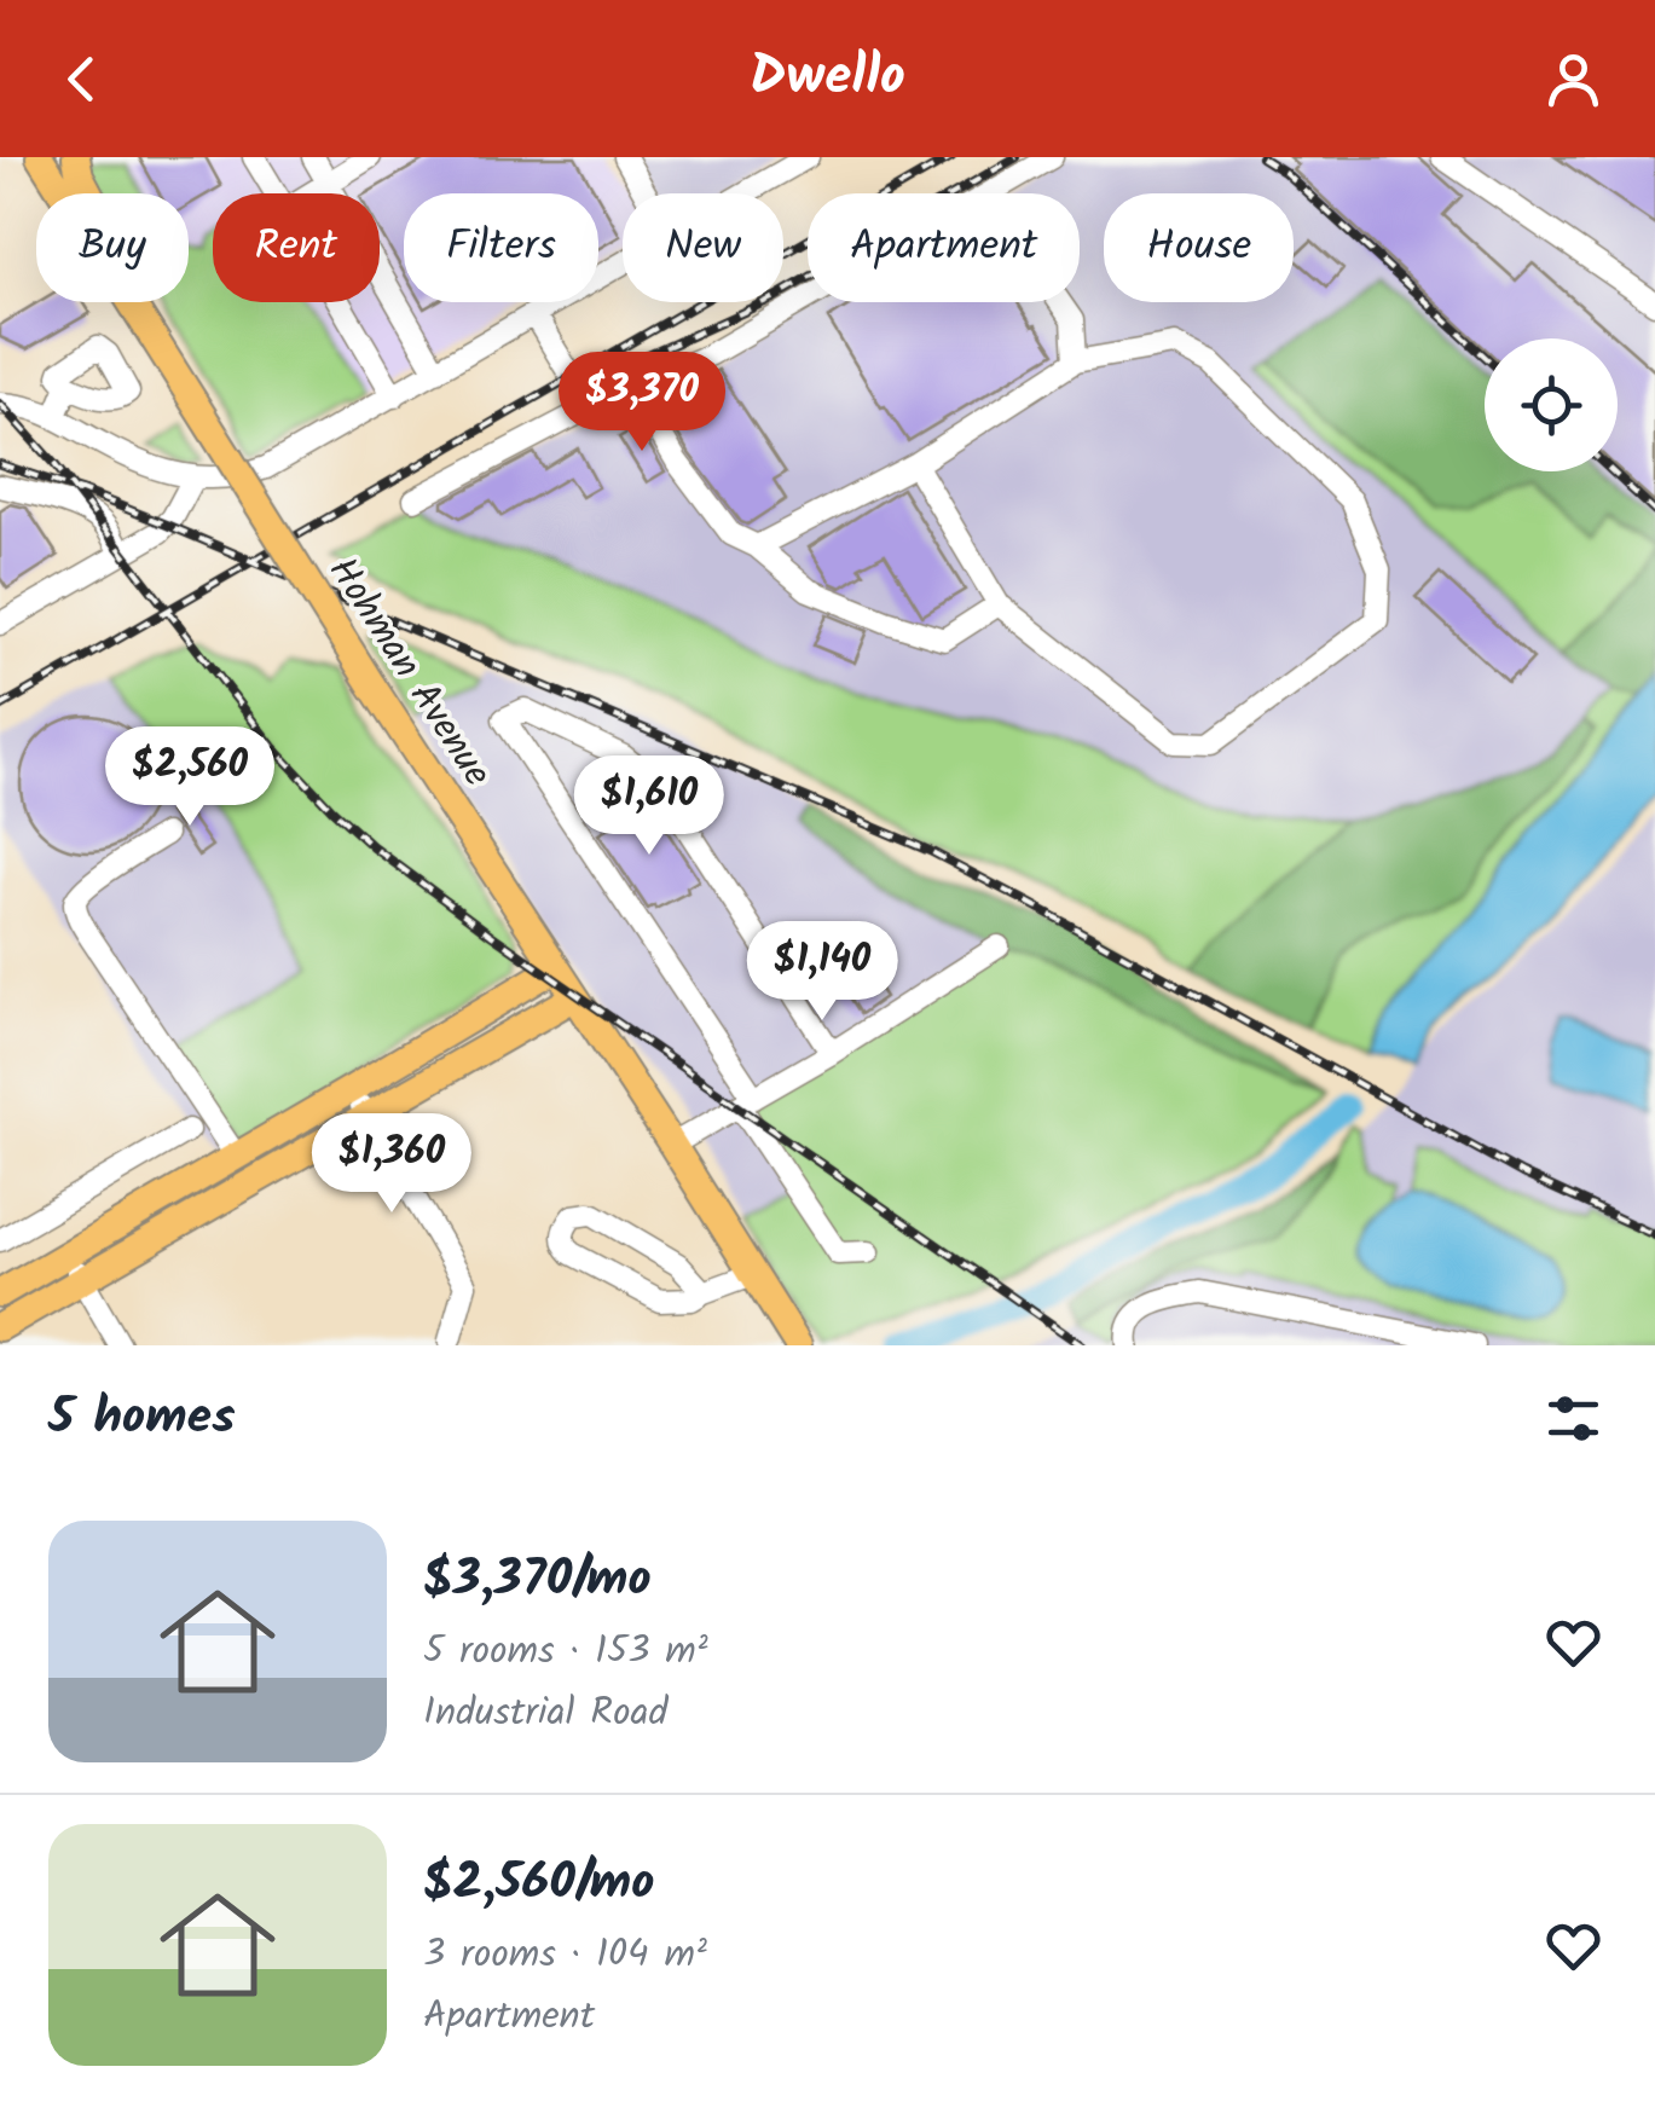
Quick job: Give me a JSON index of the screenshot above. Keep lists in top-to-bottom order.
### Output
{
  "streets": {
    "main road": ["Hohman Avenue"]
  },
  "page": {
    "header": "Dwello",
    "chip": [
      "Buy",
      "Rent",
      "Filters",
      "New",
      "Apartment",
      "House"
    ],
    "price": [
      "$3,370",
      "$2,560",
      "$1,610",
      "$1,140",
      "$1,360"
    ],
    "heading": "5 homes",
    "list": [
      {
        "name": "$3,370/mo",
        "note": "5 rooms · 153 m² · Industrial Road"
      },
      {
        "name": "$2,560/mo",
        "note": "3 rooms · 104 m² · Apartment"
      }
    ]
  }
}
